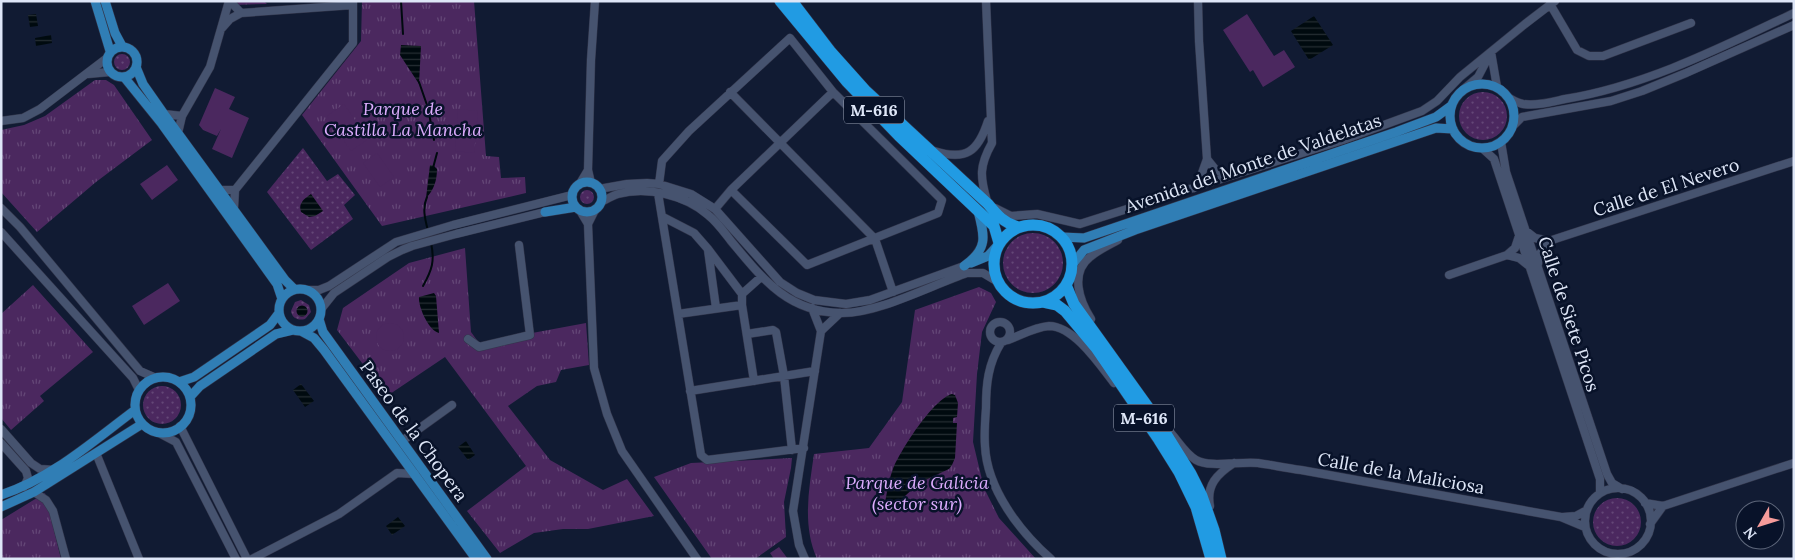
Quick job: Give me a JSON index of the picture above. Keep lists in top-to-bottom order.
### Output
{
  "streets": {
    "highway": ["M-616"],
    "main road": ["Avenida del Monte de Valdelatas", "Paseo de la Chopera"],
    "street": ["Calle de El Nevero", "Calle de Siete Picos", "Calle de la Maliciosa"]
  },
  "crossings": [
    ["M-616", "Avenida del Monte de Valdelatas"],
    ["M-616", "Calle de la Maliciosa"],
    ["Avenida del Monte de Valdelatas", "Calle de Siete Picos"],
    ["Calle de Siete Picos", "Calle de la Maliciosa"]
  ],
  "parks": ["Parque de Castilla La Mancha", "Parque de Galicia (sector sur)"],
  "north": "bottom left"
}
